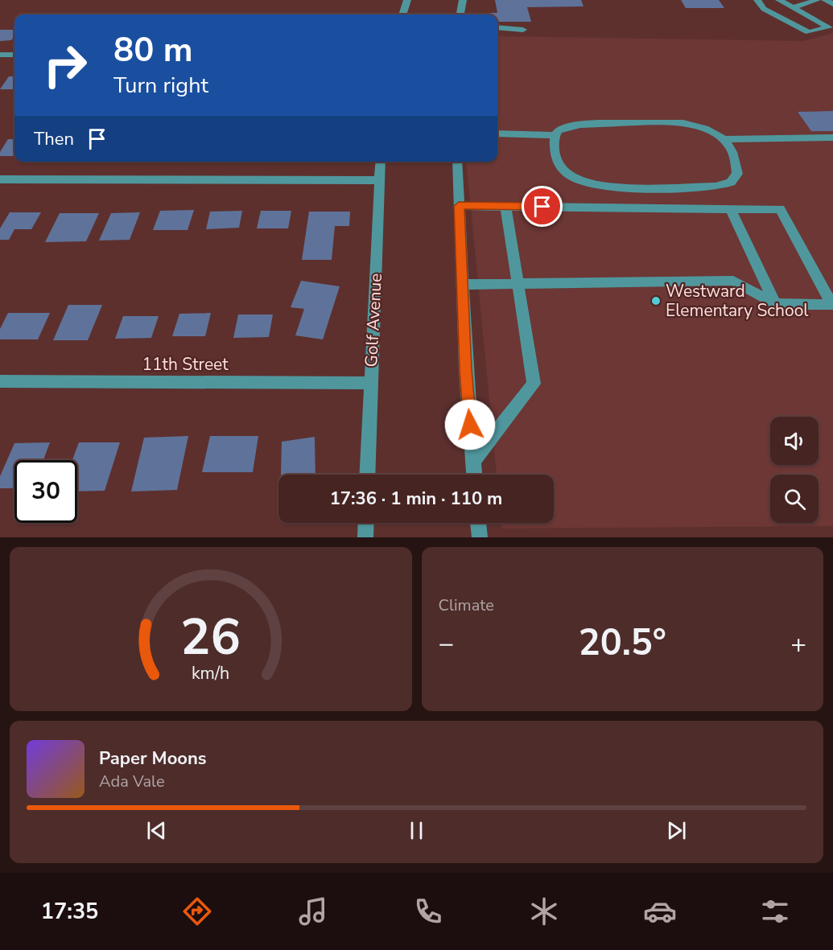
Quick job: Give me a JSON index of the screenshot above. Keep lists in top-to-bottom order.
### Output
{
  "streets": {
    "street": ["Golf Avenue", "11th Street"]
  },
  "crossings": [
    ["Golf Avenue", "11th Street"]
  ],
  "places": ["Westward Elementary School"],
  "page": {
    "turn": ["80 m", "Turn right"],
    "then": "Then",
    "limit": "30",
    "trip": "17:36 · 1 min · 110 m",
    "tile": "Climate",
    "heat": ["−", "20.5°", "+"],
    "song": ["Paper Moons", "Ada Vale"],
    "tabs": "17:35",
    "gauge": ["26", "km/h"]
  }
}
